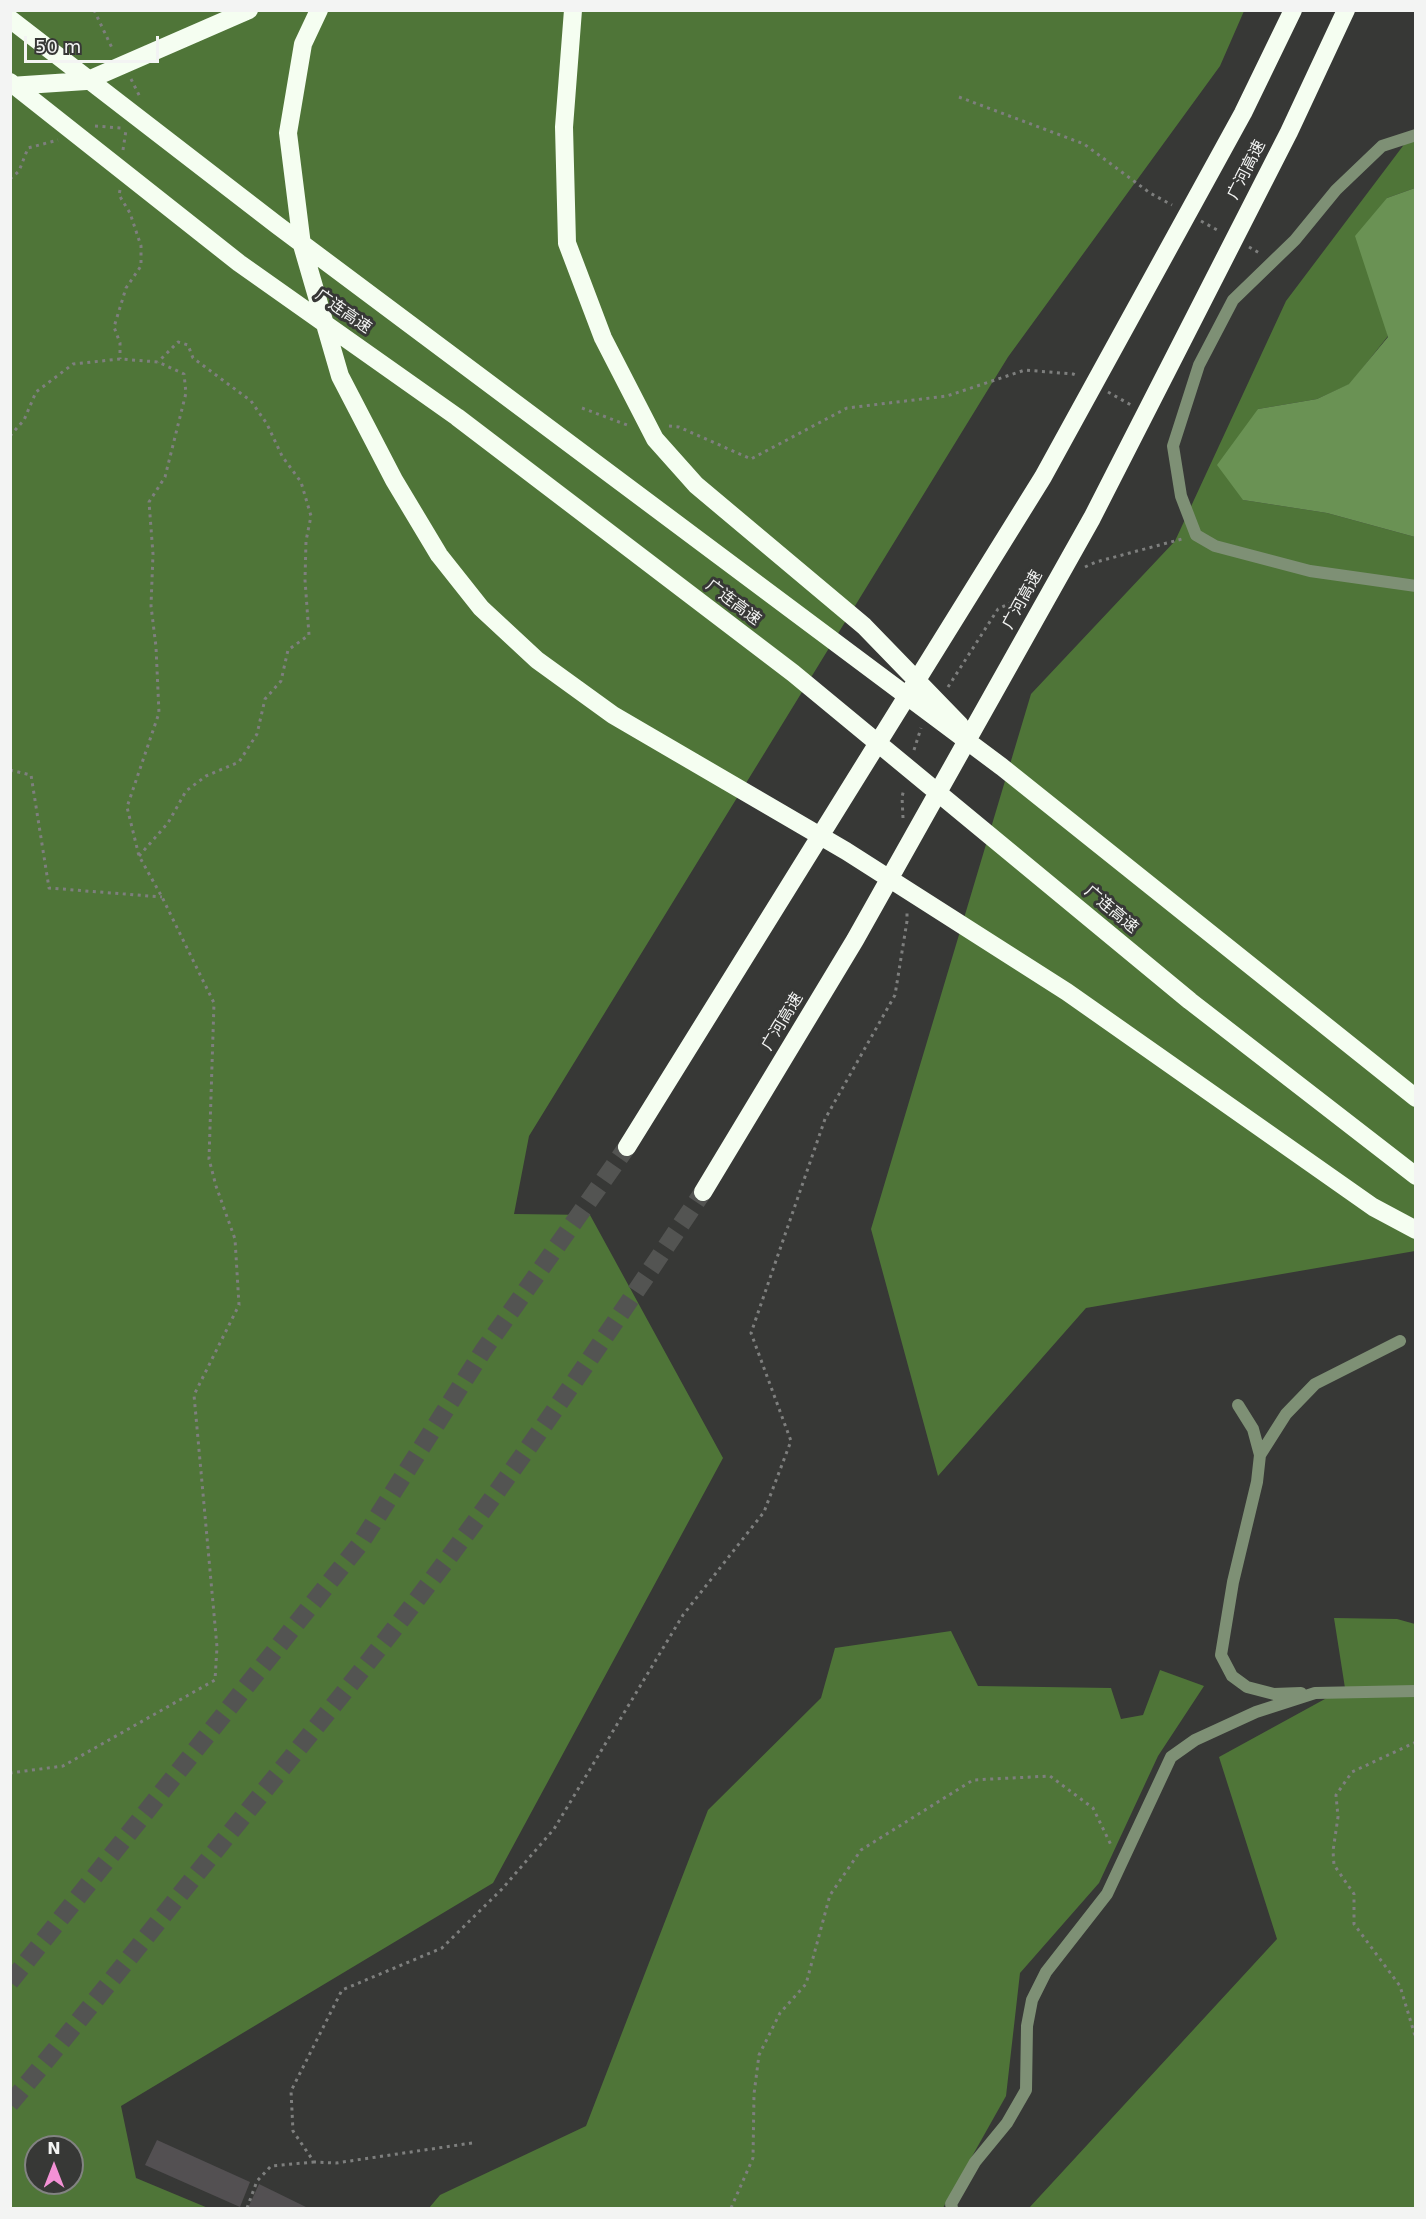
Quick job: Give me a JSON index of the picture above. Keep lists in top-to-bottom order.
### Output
{
  "streets": {
    "highway": ["广河高速", "广连高速"]
  },
  "scale_bar": "50 m",
  "north": "top"
}
